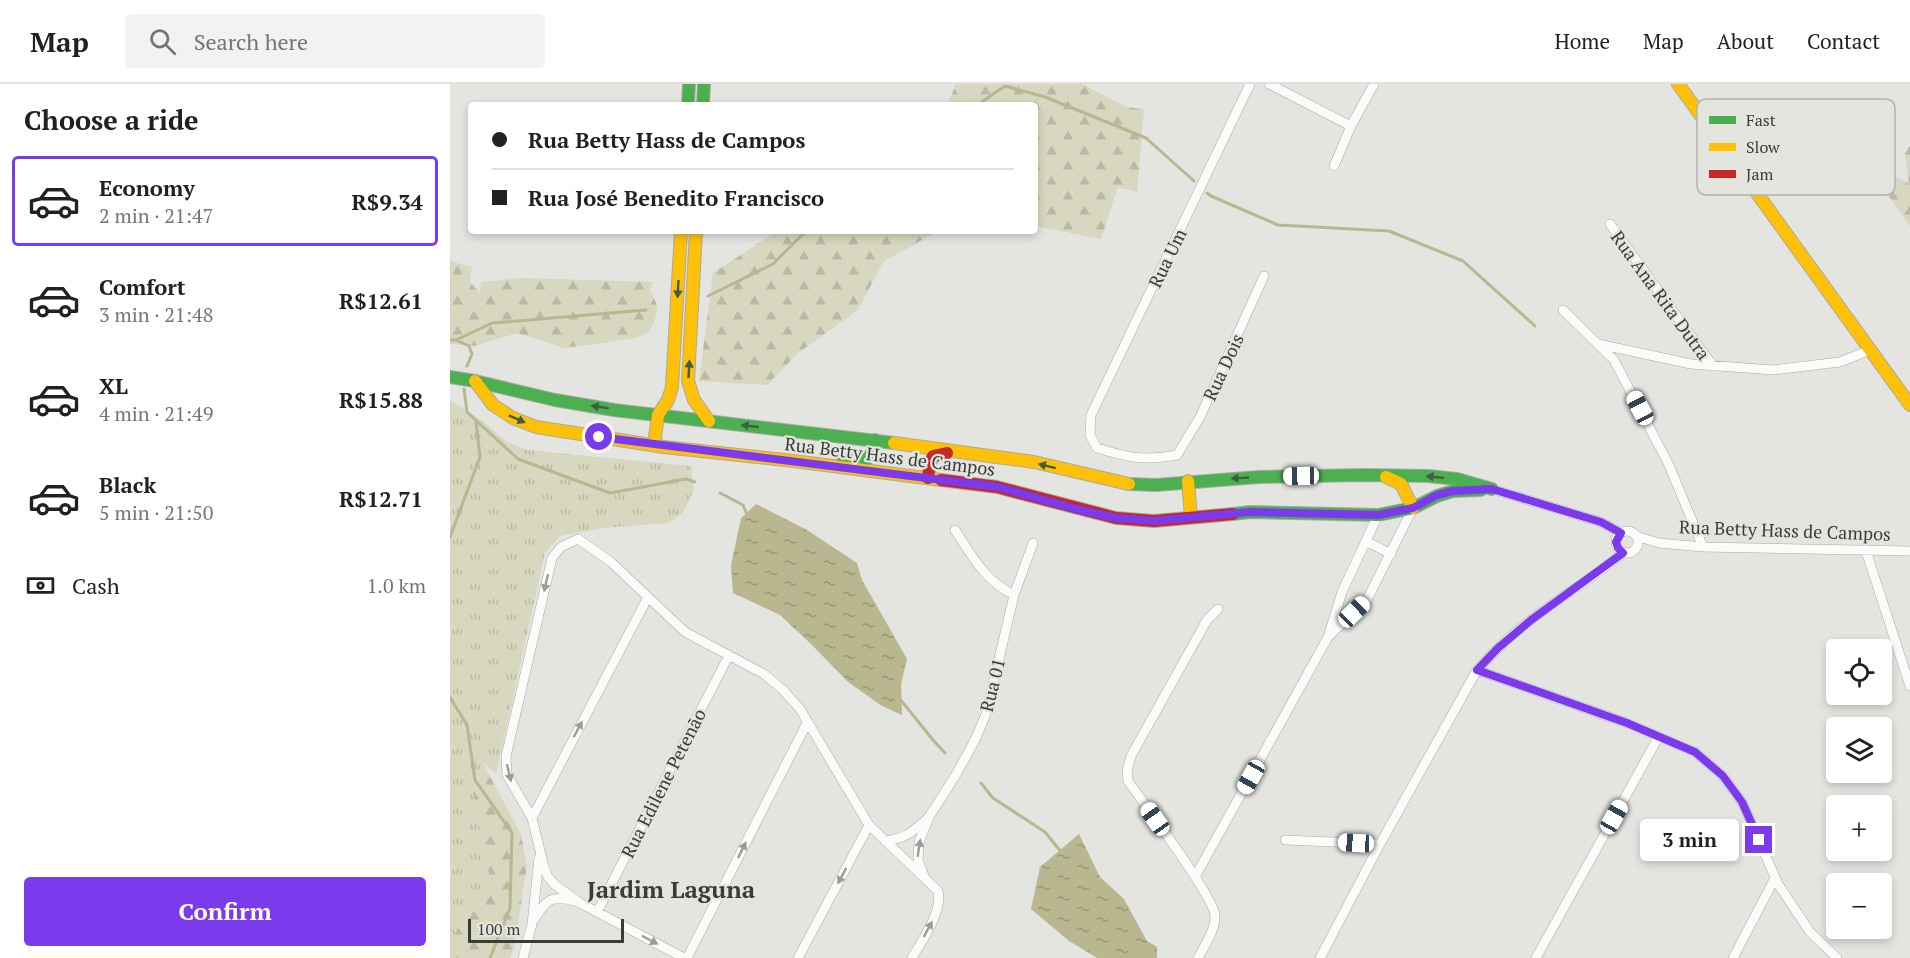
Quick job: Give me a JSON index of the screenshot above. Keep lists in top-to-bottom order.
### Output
{
  "streets": {
    "street": [
      "Rua Um",
      "Rua Ana Rita Dutra",
      "Rua Dois",
      "Rua Betty Hass de Campos",
      "Rua 01",
      "Rua Edilene Petenão"
    ]
  },
  "crossings": [
    ["Rua Um", "Rua Dois"]
  ],
  "districts": ["Jardim Laguna"],
  "legend": ["Fast", "Slow", "Jam"],
  "scale_bar": "100 m",
  "page": {
    "header": "Map",
    "search": "Search here",
    "nav": [
      "Home",
      "Map",
      "About",
      "Contact"
    ],
    "heading": "Choose a ride",
    "banner": ["Rua Betty Hass de Campos", "Rua José Benedito Francisco"],
    "list": [
      {
        "name": "Economy",
        "note": "2 min · 21:47",
        "value": "R$9.34"
      },
      {
        "name": "Comfort",
        "note": "3 min · 21:48",
        "value": "R$12.61"
      },
      {
        "name": "XL",
        "note": "4 min · 21:49",
        "value": "R$15.88"
      },
      {
        "name": "Black",
        "note": "5 min · 21:50",
        "value": "R$12.71"
      }
    ],
    "pay": ["Cash", "1.0 km"],
    "map_buttons": ["+", "−"],
    "bubble": "3 min",
    "buttons": "Confirm",
    "scale": "100 m"
  }
}
